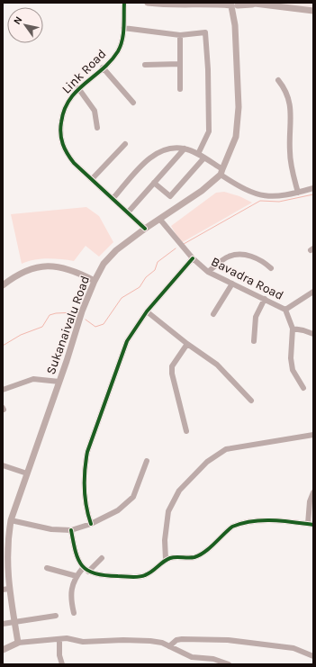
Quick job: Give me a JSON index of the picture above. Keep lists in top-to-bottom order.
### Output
{
  "streets": {
    "main road": ["Sukanaivalu Road"],
    "street": ["Link Road", "Bavadra Road"]
  },
  "crossings": [
    ["Link Road", "Sukanaivalu Road"],
    ["Bavadra Road", "Sukanaivalu Road"]
  ],
  "north": "top left"
}
